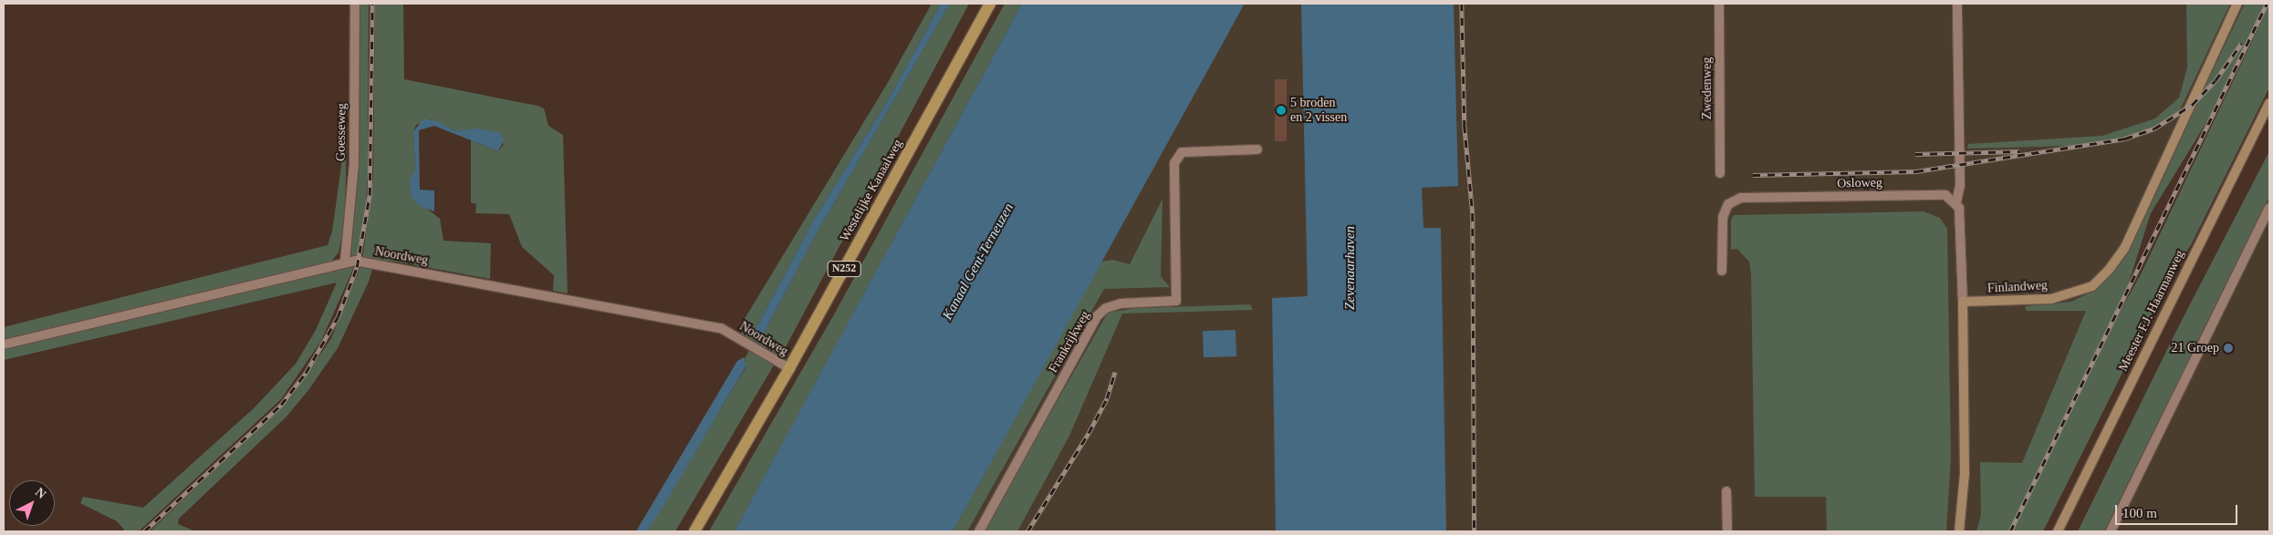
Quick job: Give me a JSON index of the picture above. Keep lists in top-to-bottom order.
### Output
{
  "streets": {
    "main road": ["Westelijke Kanaalweg", "N252"],
    "street": [
      "Zwedenweg",
      "Goesseweg",
      "Osloweg",
      "Noordweg",
      "Finlandweg",
      "Meester F.J. Haarmanweg",
      "Frankrijkweg"
    ]
  },
  "crossings": [
    ["Goesseweg", "Noordweg"],
    ["Westelijke Kanaalweg", "Noordweg"]
  ],
  "water": ["Kanaal Gent-Terneuzen", "Zevenaarhaven"],
  "places": ["5 broden en 2 vissen", "21 Groep"],
  "scale_bar": "100 m",
  "north": "top right"
}
